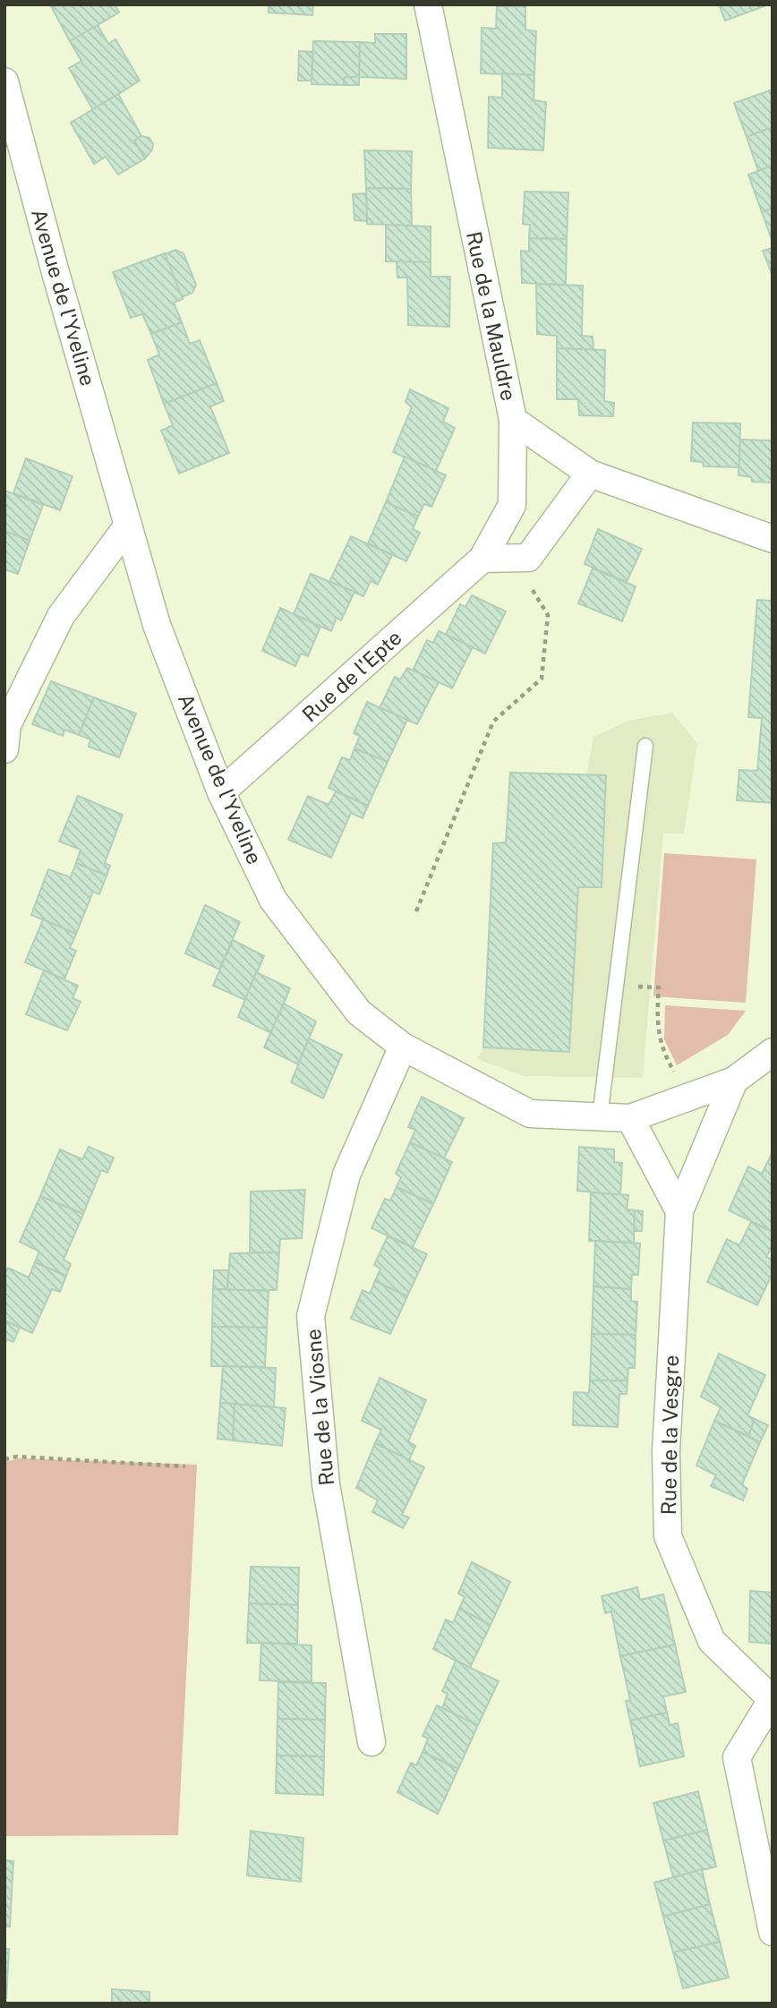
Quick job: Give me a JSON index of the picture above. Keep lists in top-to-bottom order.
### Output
{
  "streets": {
    "street": [
      "Avenue de l'Yveline",
      "Rue de la Mauldre",
      "Rue de l'Epte",
      "Rue de la Viosne",
      "Rue de la Vesgre"
    ]
  },
  "crossings": [
    ["Avenue de l'Yveline", "Rue de l'Epte"],
    ["Avenue de l'Yveline", "Rue de la Viosne"],
    ["Avenue de l'Yveline", "Rue de la Vesgre"],
    ["Rue de la Mauldre", "Rue de l'Epte"]
  ]
}
